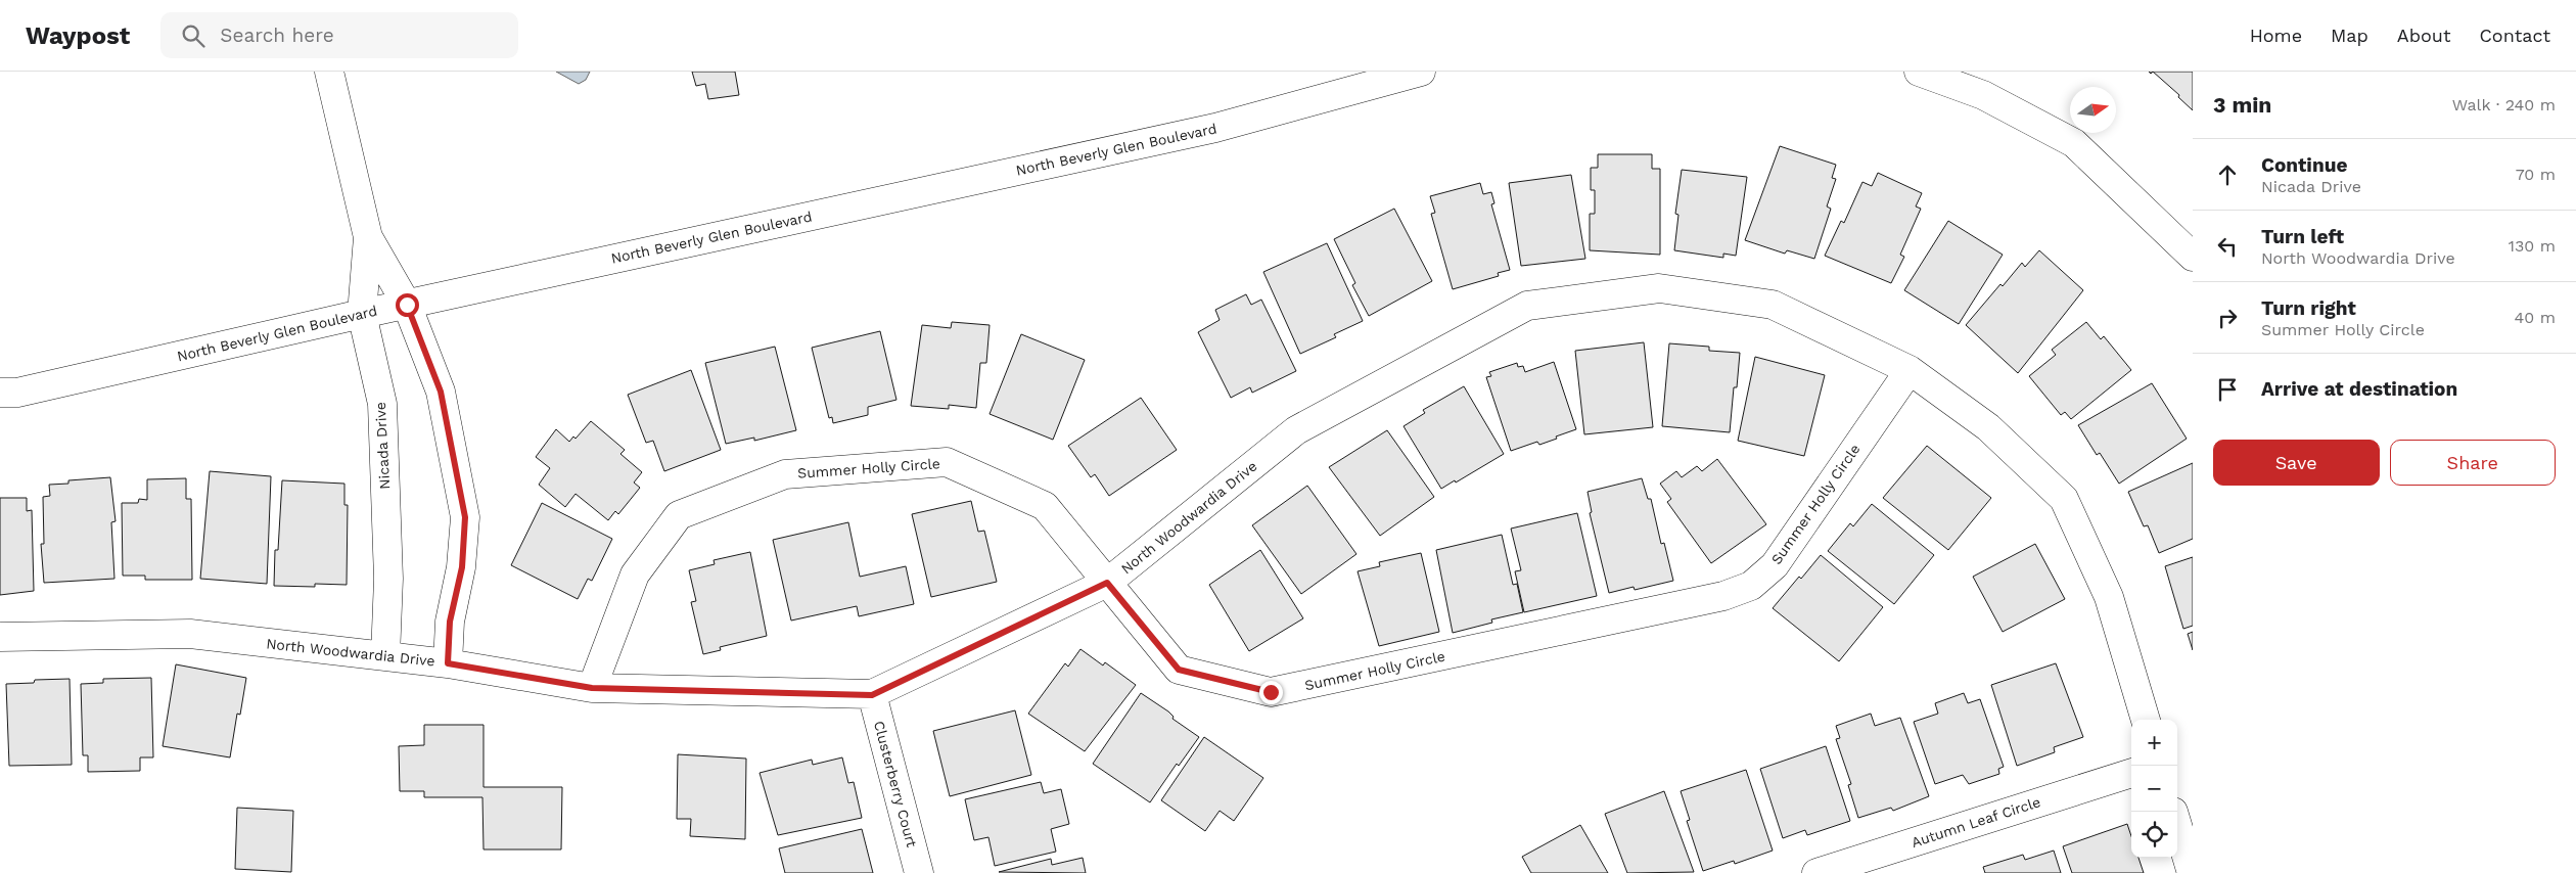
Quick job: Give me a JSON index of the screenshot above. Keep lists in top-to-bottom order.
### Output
{
  "streets": {
    "street": [
      "North Beverly Glen Boulevard",
      "Nicada Drive",
      "Summer Holly Circle",
      "North Woodwardia Drive",
      "Clusterberry Court",
      "Autumn Leaf Circle"
    ]
  },
  "crossings": [
    ["North Beverly Glen Boulevard", "Nicada Drive"],
    ["Nicada Drive", "North Woodwardia Drive"],
    ["Summer Holly Circle", "North Woodwardia Drive"],
    ["North Woodwardia Drive", "Clusterberry Court"]
  ],
  "north": "right",
  "page": {
    "header": "Waypost",
    "search": "Search here",
    "nav": [
      "Home",
      "Map",
      "About",
      "Contact"
    ],
    "heading": ["3 min", "Walk · 240 m"],
    "list": [
      ["Continue", "Nicada Drive", "70 m"],
      ["Turn left", "North Woodwardia Drive", "130 m"],
      ["Turn right", "Summer Holly Circle", "40 m"],
      "Arrive at destination"
    ],
    "buttons": ["Save", "Share"],
    "map_buttons": ["+", "−"]
  }
}
